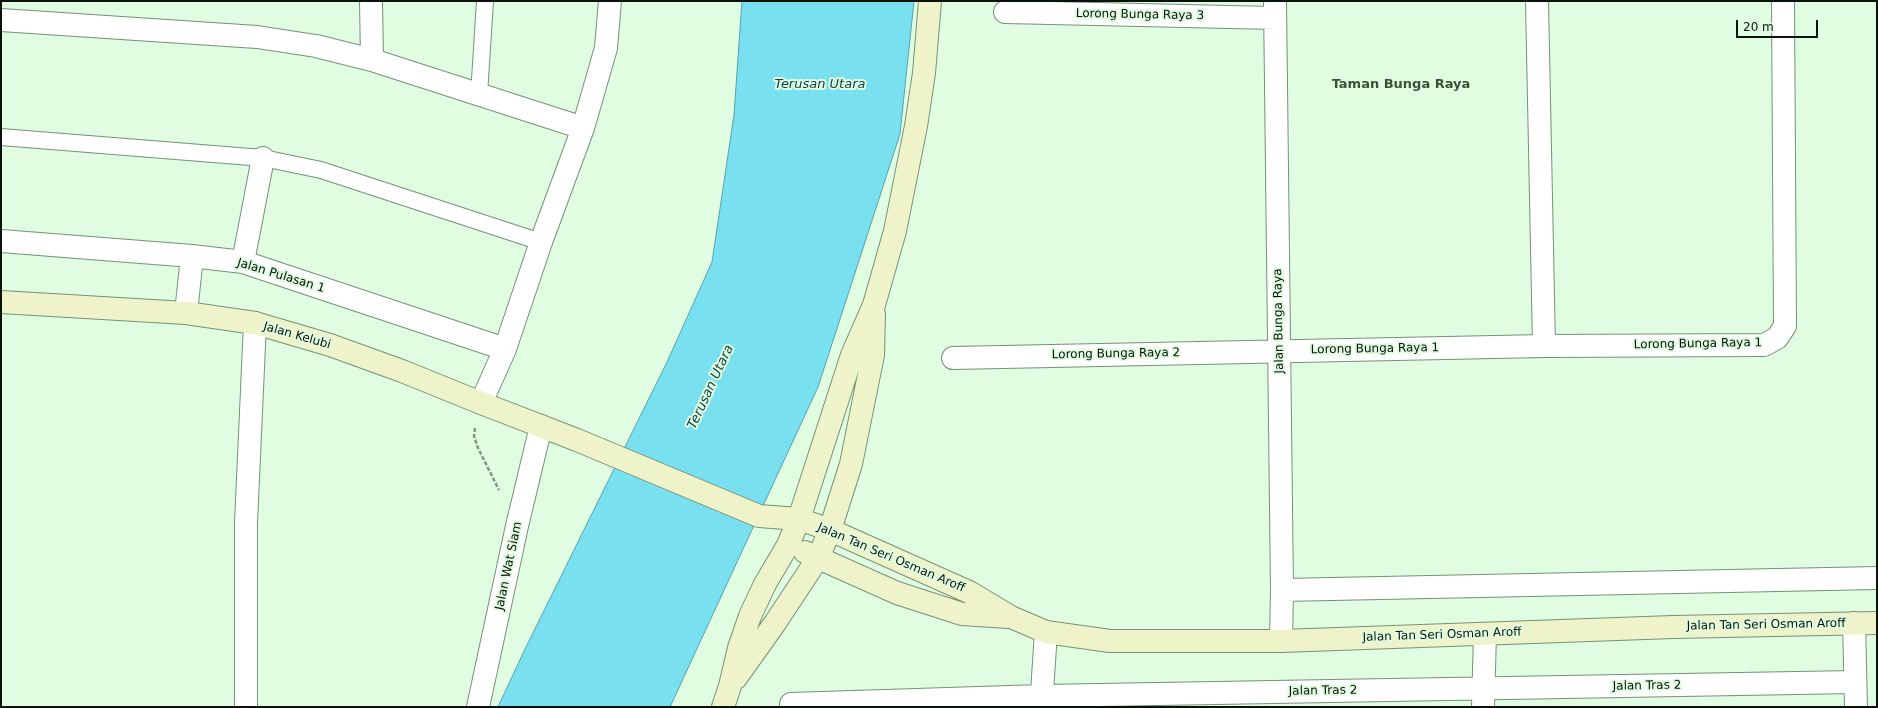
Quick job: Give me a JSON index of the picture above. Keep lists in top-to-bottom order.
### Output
{
  "streets": {
    "main road": ["Jalan Kelubi", "Jalan Tan Seri Osman Aroff"],
    "street": [
      "Lorong Bunga Raya 3",
      "Jalan Pulasan 1",
      "Jalan Bunga Raya",
      "Lorong Bunga Raya 1",
      "Lorong Bunga Raya 2",
      "Jalan Wat Siam",
      "Jalan Tras 2"
    ]
  },
  "crossings": [
    ["Lorong Bunga Raya 3", "Jalan Bunga Raya"],
    ["Jalan Bunga Raya", "Lorong Bunga Raya 1"],
    ["Jalan Bunga Raya", "Lorong Bunga Raya 2"],
    ["Jalan Bunga Raya", "Jalan Tan Seri Osman Aroff"],
    ["Jalan Kelubi", "Jalan Tan Seri Osman Aroff"],
    ["Jalan Kelubi", "Jalan Wat Siam"],
    ["Lorong Bunga Raya 1", "Lorong Bunga Raya 2"]
  ],
  "districts": ["Taman Bunga Raya"],
  "water": ["Terusan Utara"],
  "scale_bar": "20 m"
}
